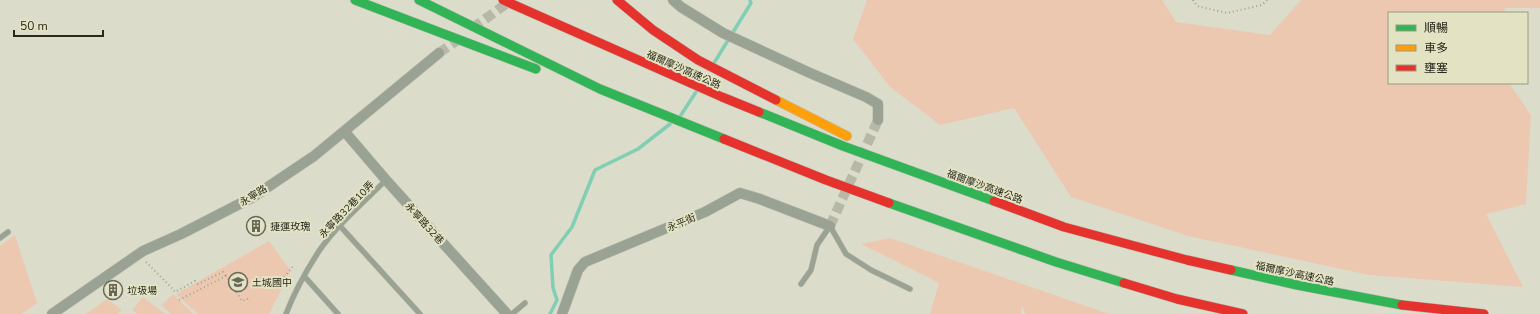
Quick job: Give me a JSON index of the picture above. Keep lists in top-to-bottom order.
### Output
{
  "streets": {
    "highway": ["福爾摩沙高速公路"],
    "street": ["永寧路", "永平街", "永寧路32巷"],
    "lane": ["永寧路32巷10弄"]
  },
  "crossings": [
    ["永寧路", "永寧路32巷"],
    ["永寧路32巷10弄", "永寧路32巷"]
  ],
  "places": {
    "building": ["捷運玫瑰", "垃圾場"],
    "school or university": ["土城國中"]
  },
  "legend": ["順暢", "車多", "壅塞"],
  "scale_bar": "50 m"
}
